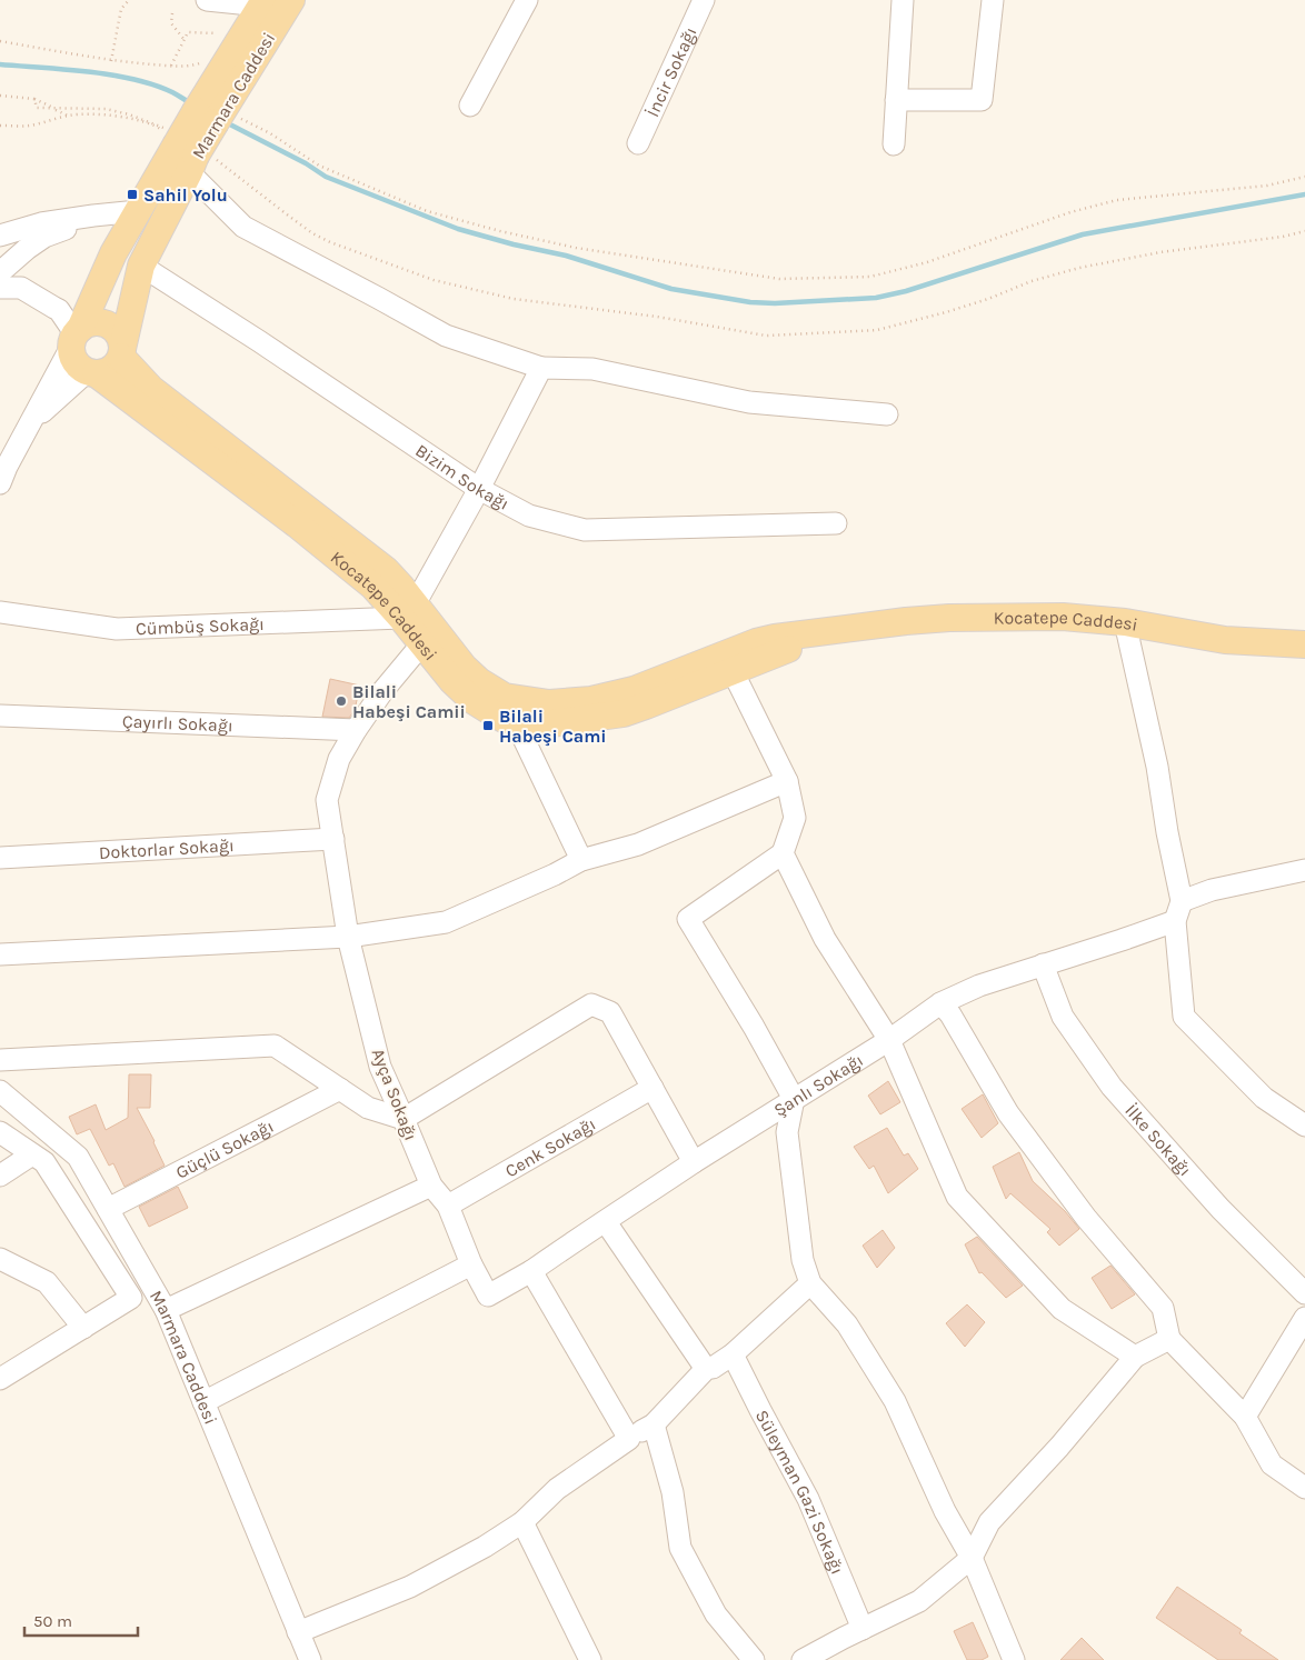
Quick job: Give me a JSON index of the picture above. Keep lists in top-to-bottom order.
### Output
{
  "streets": {
    "main road": ["Marmara Caddesi", "Kocatepe Caddesi"],
    "street": [
      "İncir Sokağı",
      "Bizim Sokağı",
      "Cümbüş Sokağı",
      "Çayırlı Sokağı",
      "Doktorlar Sokağı",
      "Şanlı Sokağı",
      "Ayça Sokağı",
      "İlke Sokağı",
      "Cenk Sokağı",
      "Güçlü Sokağı",
      "Süleyman Gazi Sokağı"
    ]
  },
  "crossings": [
    ["Marmara Caddesi", "Bizim Sokağı"],
    ["Marmara Caddesi", "Kocatepe Caddesi"],
    ["Marmara Caddesi", "Güçlü Sokağı"],
    ["Kocatepe Caddesi", "Cümbüş Sokağı"],
    ["Kocatepe Caddesi", "Ayça Sokağı"],
    ["Çayırlı Sokağı", "Ayça Sokağı"],
    ["Doktorlar Sokağı", "Ayça Sokağı"],
    ["Şanlı Sokağı", "Ayça Sokağı"],
    ["Şanlı Sokağı", "İlke Sokağı"],
    ["Ayça Sokağı", "Cenk Sokağı"]
  ],
  "places": {
    "transit": ["Sahil Yolu", "Bilali Habeşi Cami"],
    "other": ["Bilali Habeşi Camii"]
  },
  "scale_bar": "50 m"
}
